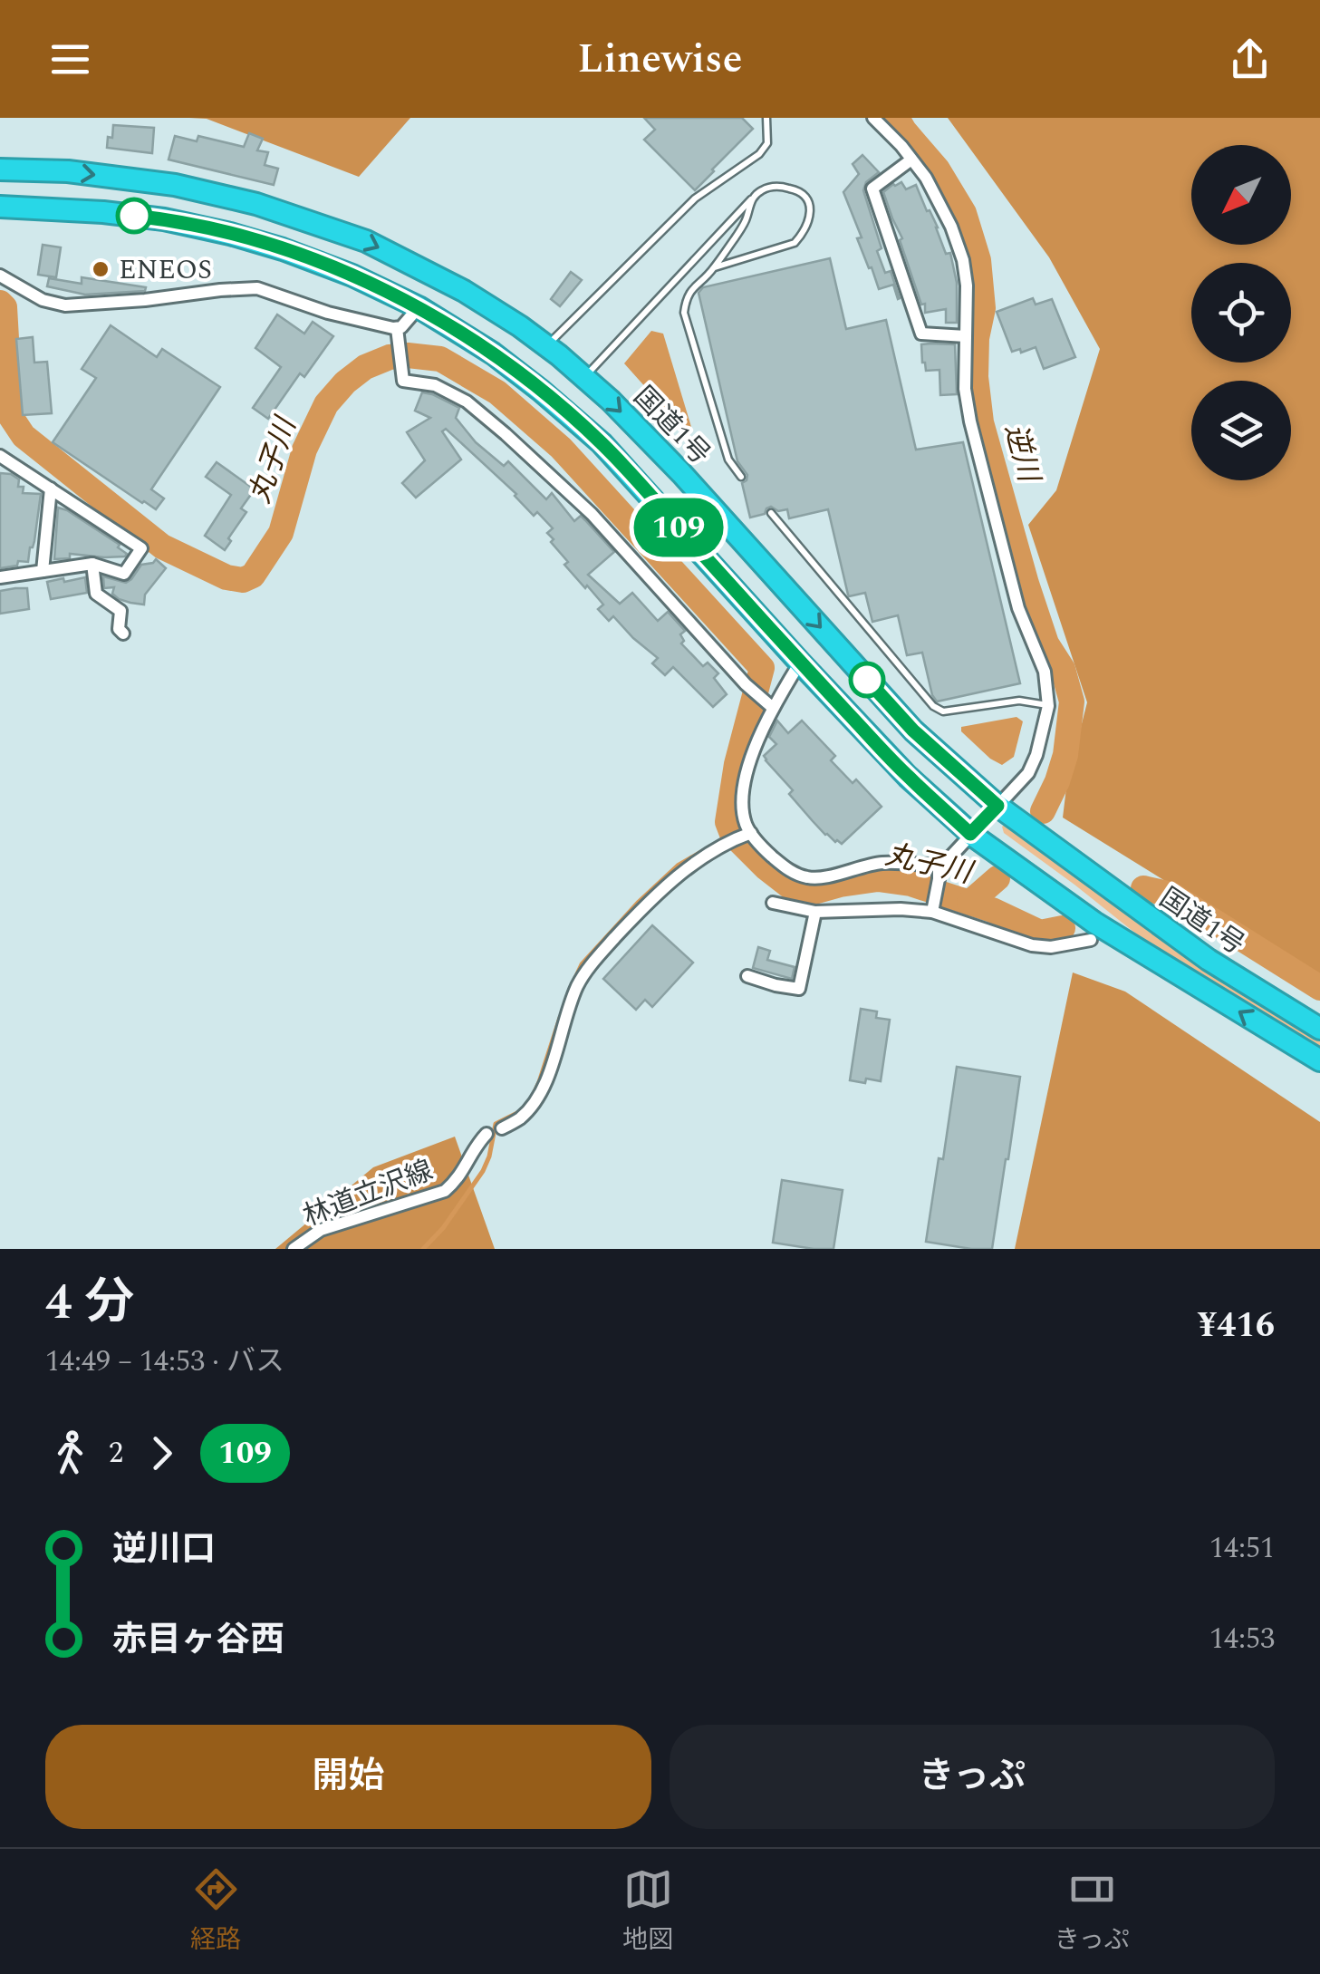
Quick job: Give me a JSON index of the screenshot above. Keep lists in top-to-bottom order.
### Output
{
  "streets": {
    "highway": ["国道1号"],
    "street": ["林道立沢線"]
  },
  "water": ["逆川", "丸子川"],
  "places": ["ENEOS"],
  "lines": ["bus line 109"],
  "north": "bottom left",
  "page": {
    "header": "Linewise",
    "on_map": "109",
    "heading": ["4 分", "14:49 – 14:53 · バス", "¥416"],
    "legs": ["2", "109"],
    "list": [
      {
        "name": "逆川口",
        "value": "14:51"
      },
      {
        "name": "赤目ヶ谷西",
        "value": "14:53"
      }
    ],
    "buttons": ["開始", "きっぷ"],
    "tabs": ["経路", "地図", "きっぷ"]
  }
}
